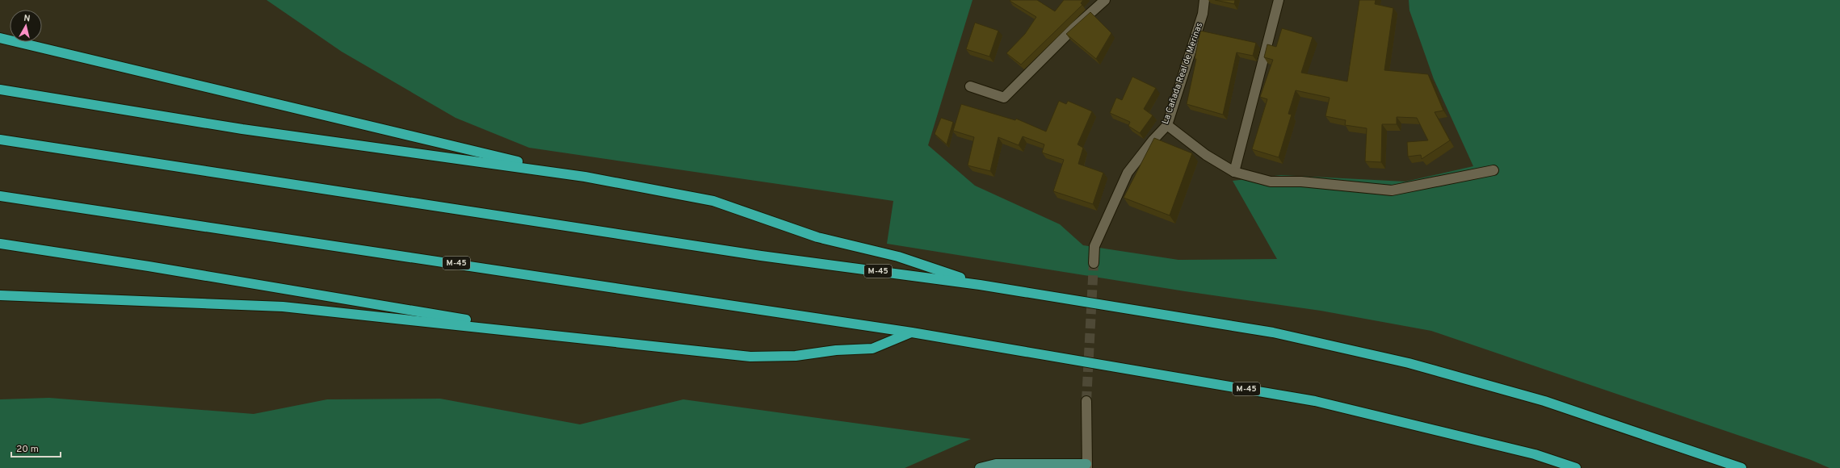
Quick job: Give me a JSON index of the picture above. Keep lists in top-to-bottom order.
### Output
{
  "streets": {
    "highway": ["M-45"],
    "street": ["La Cañada Real de Merinas"]
  },
  "scale_bar": "20 m",
  "north": "top"
}
